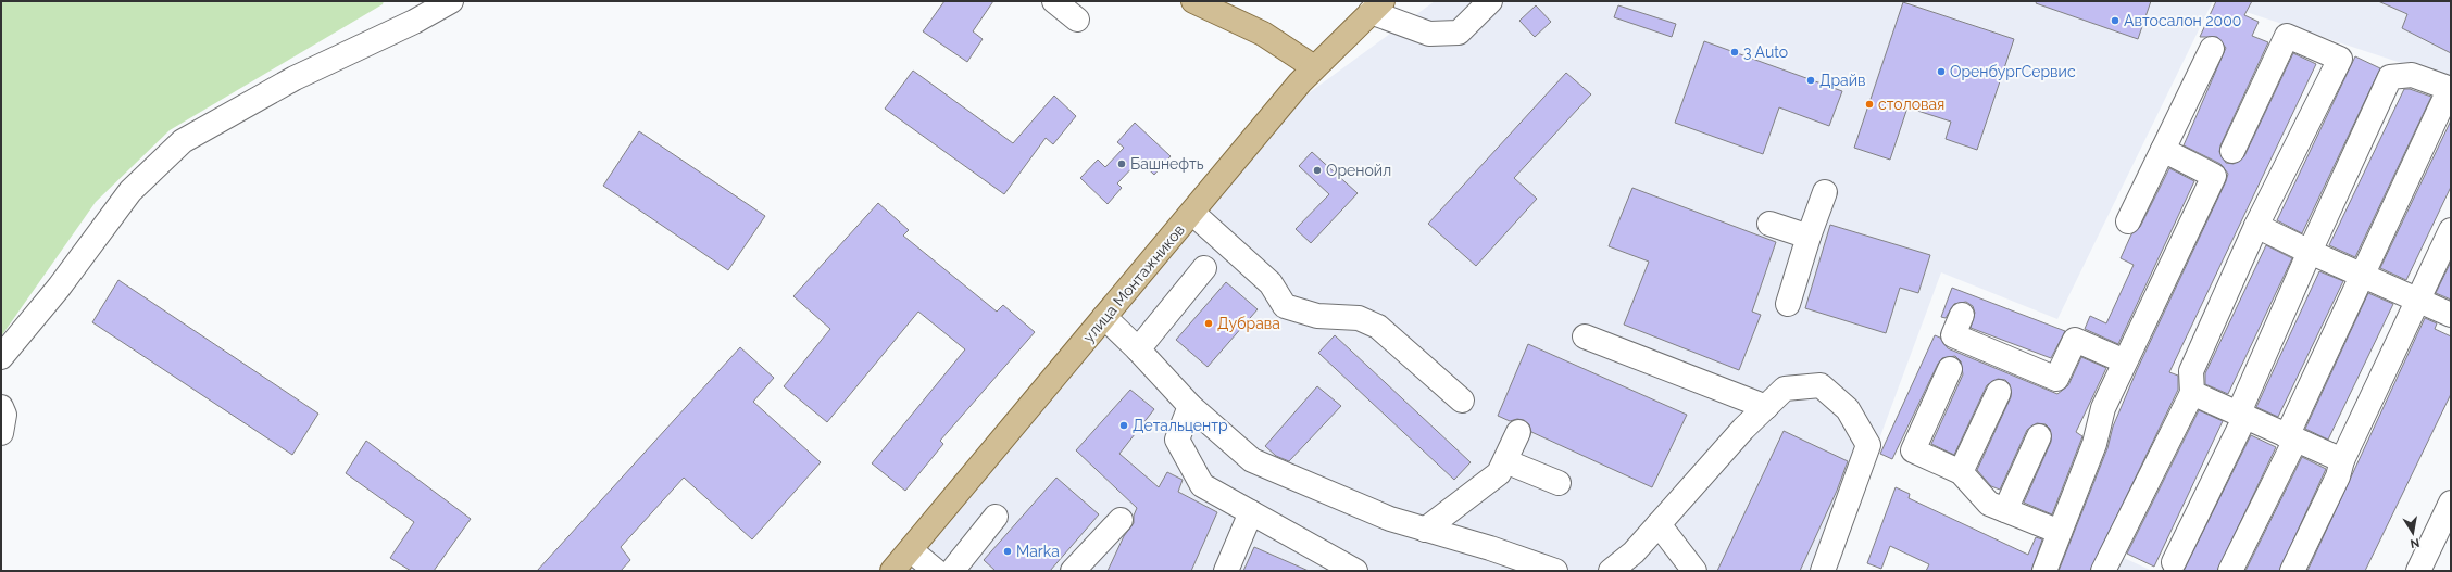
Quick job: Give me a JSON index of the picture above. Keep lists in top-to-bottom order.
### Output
{
  "streets": {
    "main road": ["улица Монтажников"]
  },
  "places": [
    "Автосалон 2000",
    "3 Auto",
    "ОренбургСервис",
    "Драйв",
    "столовая",
    "Башнефть",
    "Оренойл",
    "Дубрава",
    "Детальцентр",
    "Marka"
  ],
  "north": "bottom"
}
